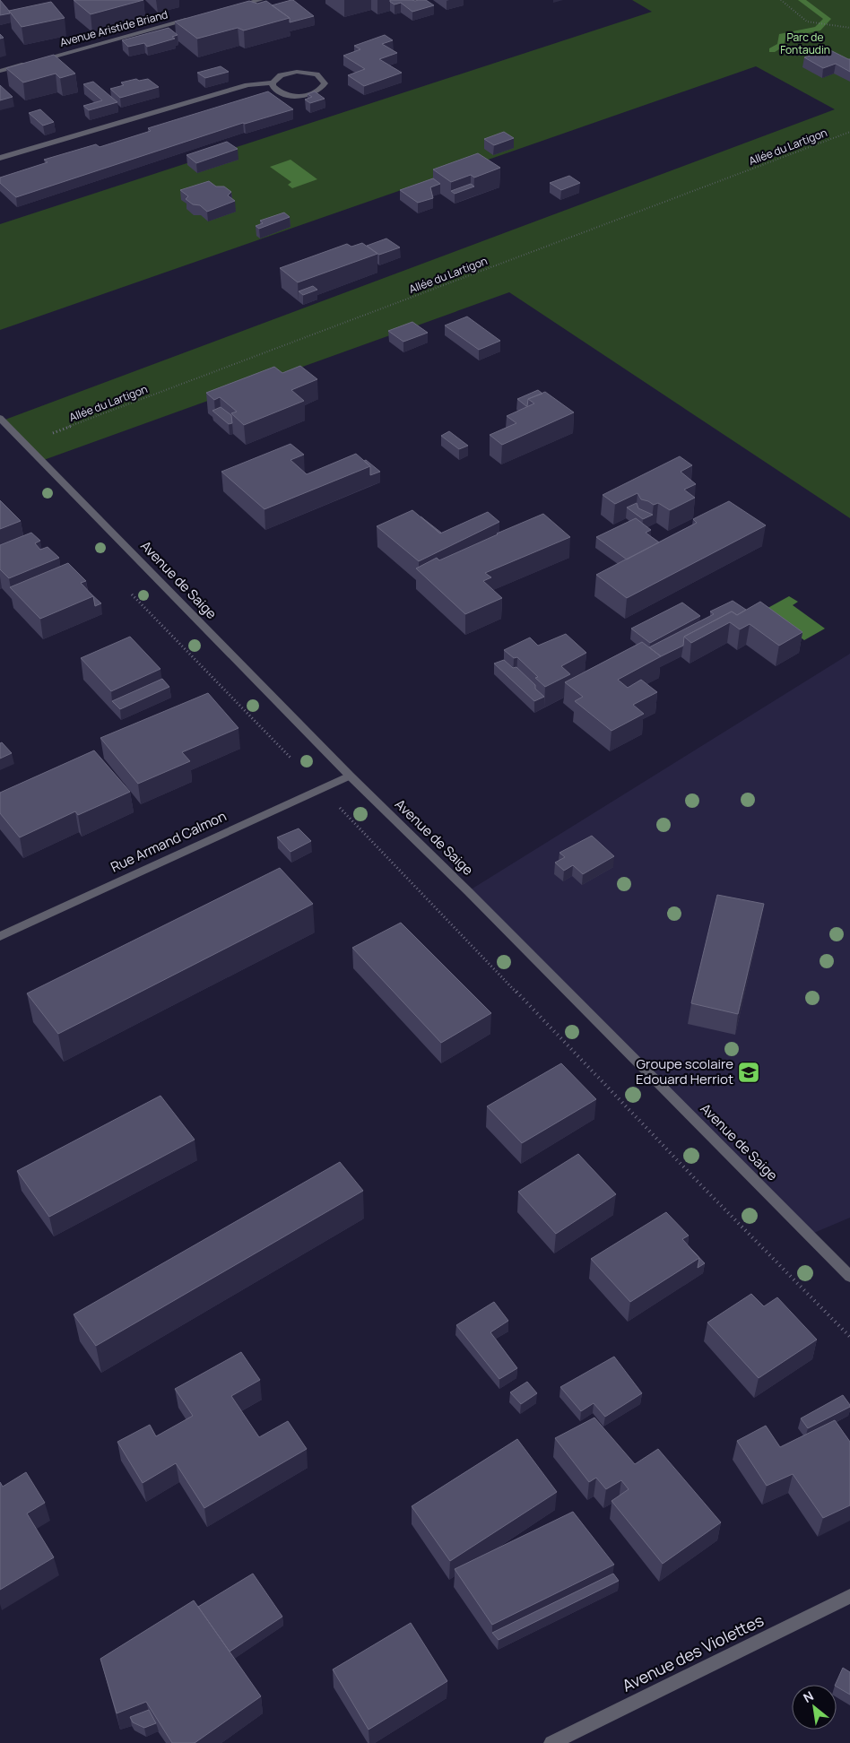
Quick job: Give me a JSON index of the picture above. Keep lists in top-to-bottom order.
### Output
{
  "streets": {
    "street": [
      "Avenue Aristide Briand",
      "Avenue de Saige",
      "Rue Armand Calmon",
      "Avenue des Violettes"
    ],
    "path": ["Allée du Lartigon"]
  },
  "crossings": [
    ["Avenue de Saige", "Rue Armand Calmon"]
  ],
  "parks": ["Parc de Fontaudin"],
  "places": {
    "school or university": ["Groupe scolaire Edouard Herriot"]
  },
  "north": "top left"
}
